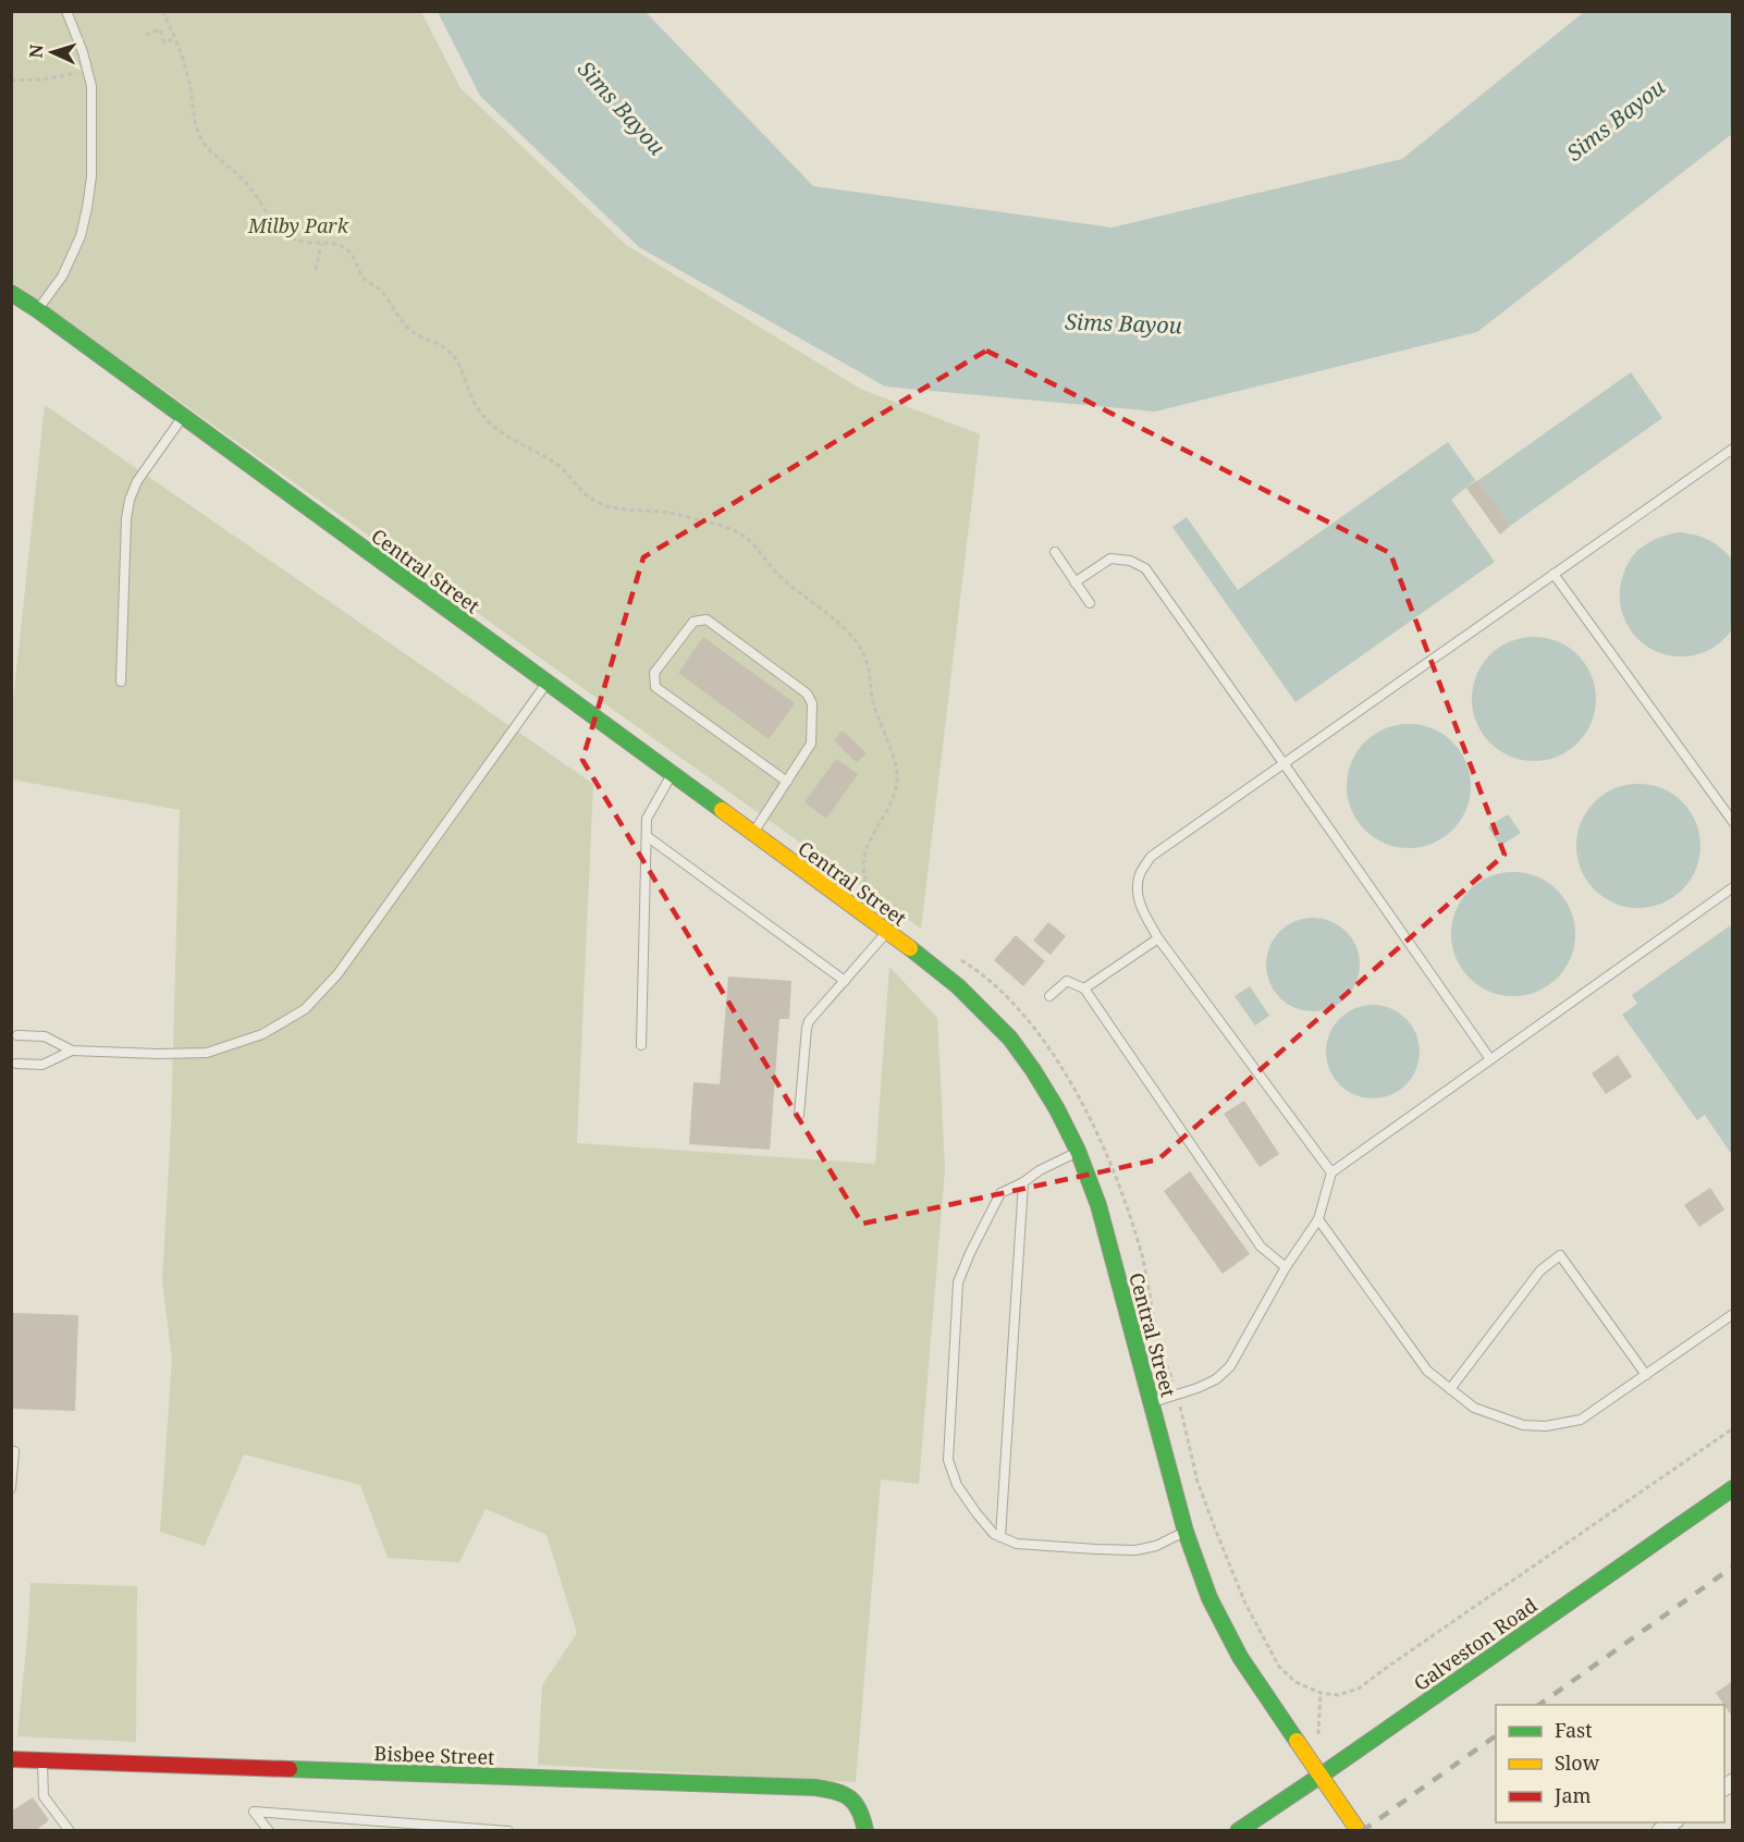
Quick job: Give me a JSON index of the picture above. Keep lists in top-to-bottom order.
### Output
{
  "streets": {
    "street": ["Central Street", "Galveston Road", "Bisbee Street"]
  },
  "crossings": [
    ["Central Street", "Galveston Road"]
  ],
  "water": ["Sims Bayou"],
  "parks": ["Milby Park"],
  "legend": ["Fast", "Slow", "Jam"],
  "north": "left"
}
